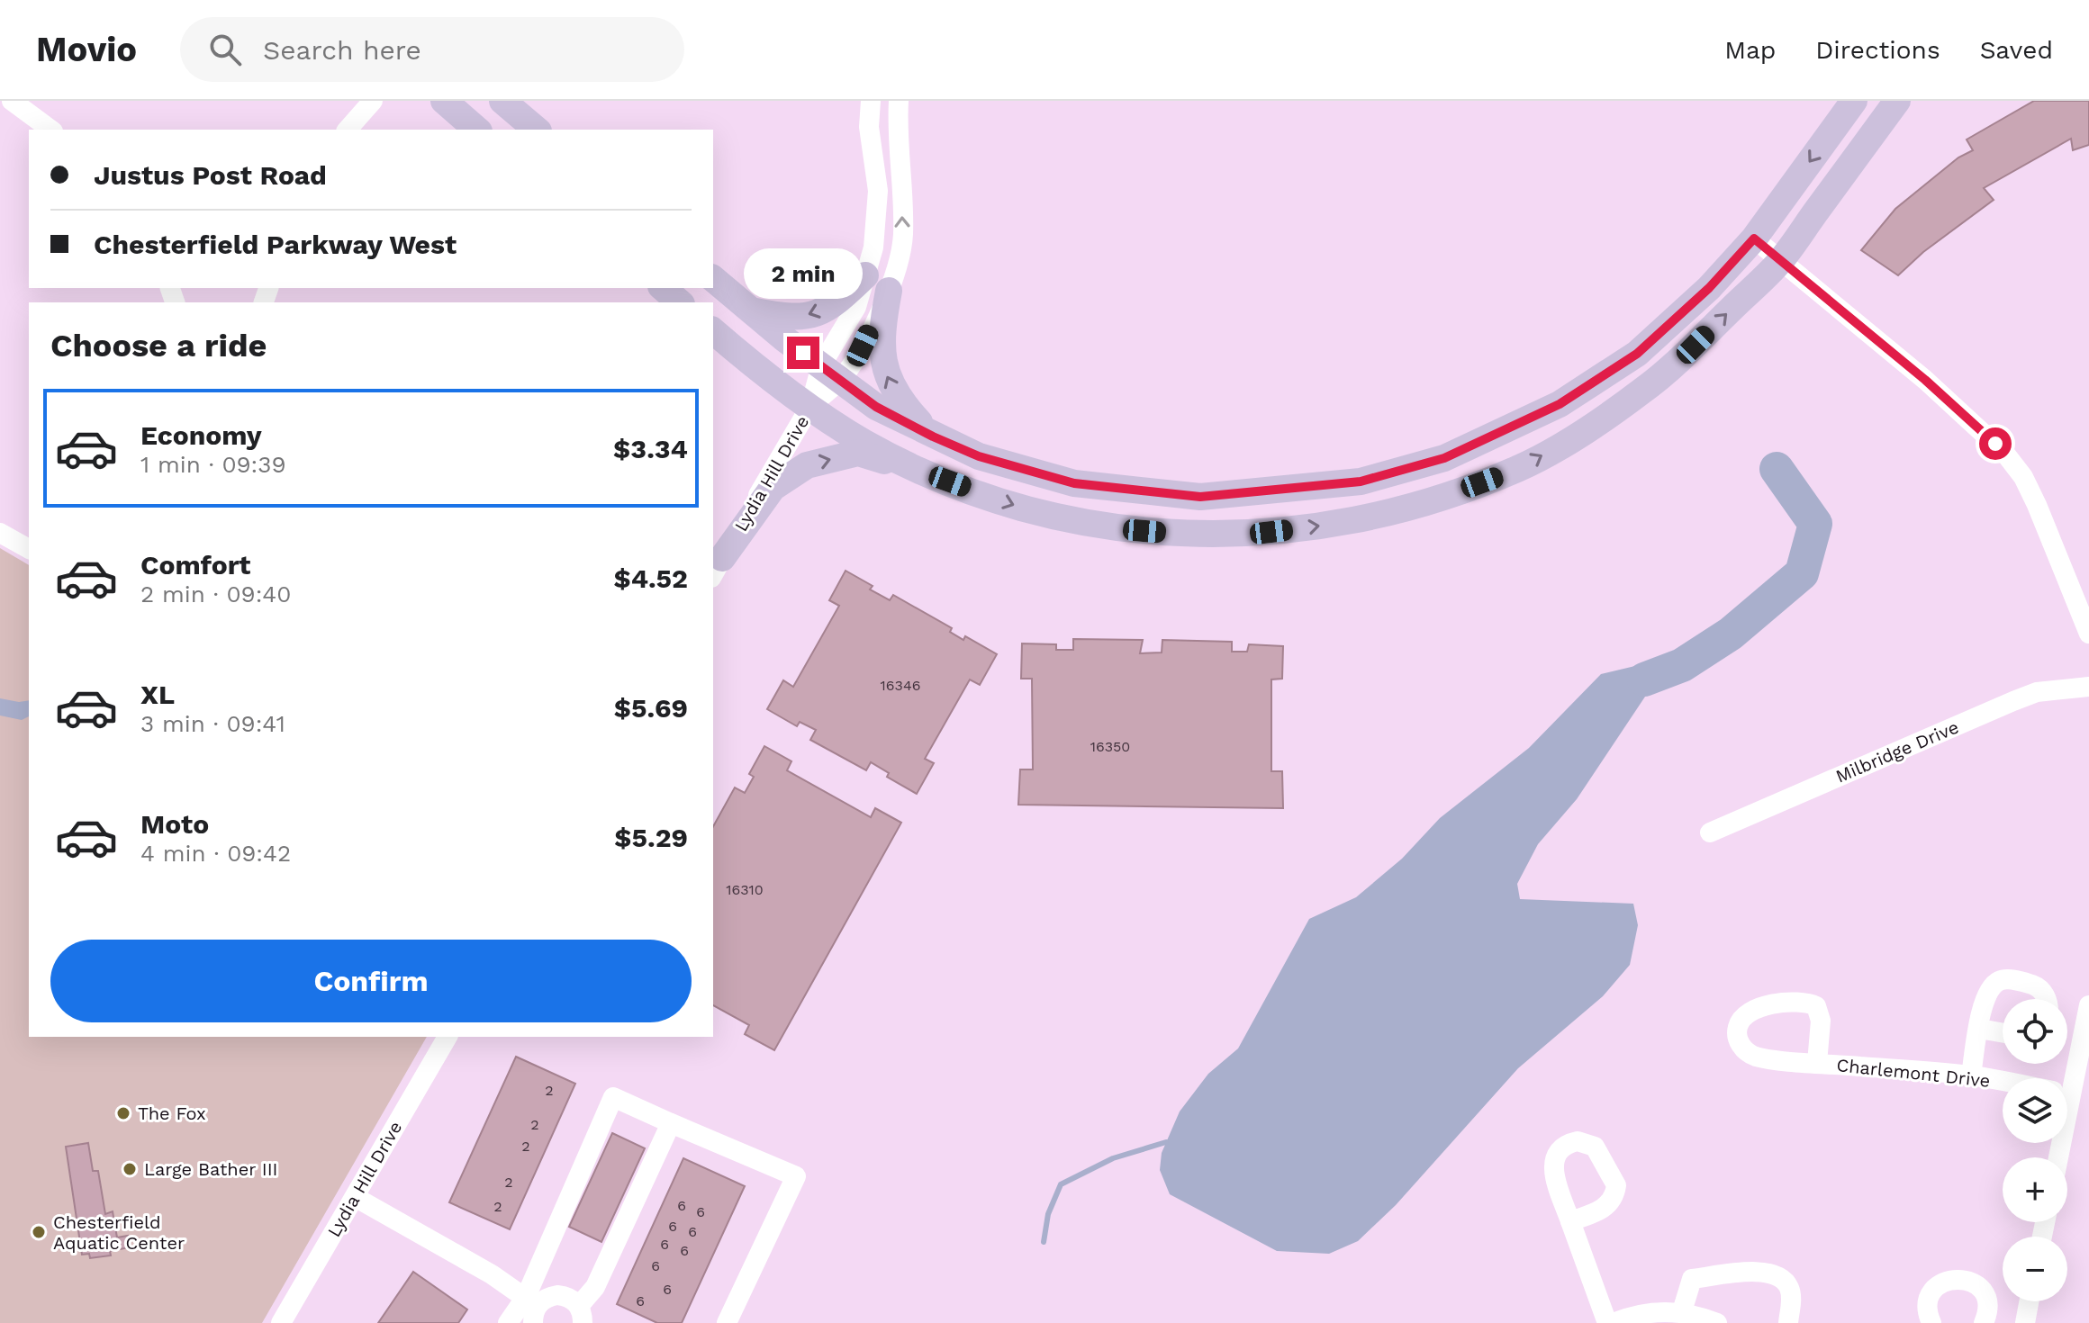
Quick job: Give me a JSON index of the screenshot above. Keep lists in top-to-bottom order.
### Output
{
  "streets": {
    "street": ["Lydia Hill Drive", "Milbridge Drive", "Charlemont Drive"]
  },
  "places": ["The Fox", "Large Bather III", "Chesterfield Aquatic Center"],
  "house_numbers": [
    "16346",
    "16350",
    "16310",
    "2",
    "2",
    "2",
    "2",
    "6",
    "2",
    "6",
    "6",
    "6",
    "6",
    "6",
    "6",
    "6",
    "6"
  ],
  "page": {
    "header": "Movio",
    "search": "Search here",
    "nav": ["Map", "Directions", "Saved"],
    "banner": ["Justus Post Road", "Chesterfield Parkway West"],
    "bubble": "2 min",
    "heading": "Choose a ride",
    "list": [
      {
        "name": "Economy",
        "note": "1 min · 09:39",
        "value": "$3.34"
      },
      {
        "name": "Comfort",
        "note": "2 min · 09:40",
        "value": "$4.52"
      },
      {
        "name": "XL",
        "note": "3 min · 09:41",
        "value": "$5.69"
      },
      {
        "name": "Moto",
        "note": "4 min · 09:42",
        "value": "$5.29"
      }
    ],
    "buttons": "Confirm",
    "map_buttons": ["+", "−"]
  }
}
